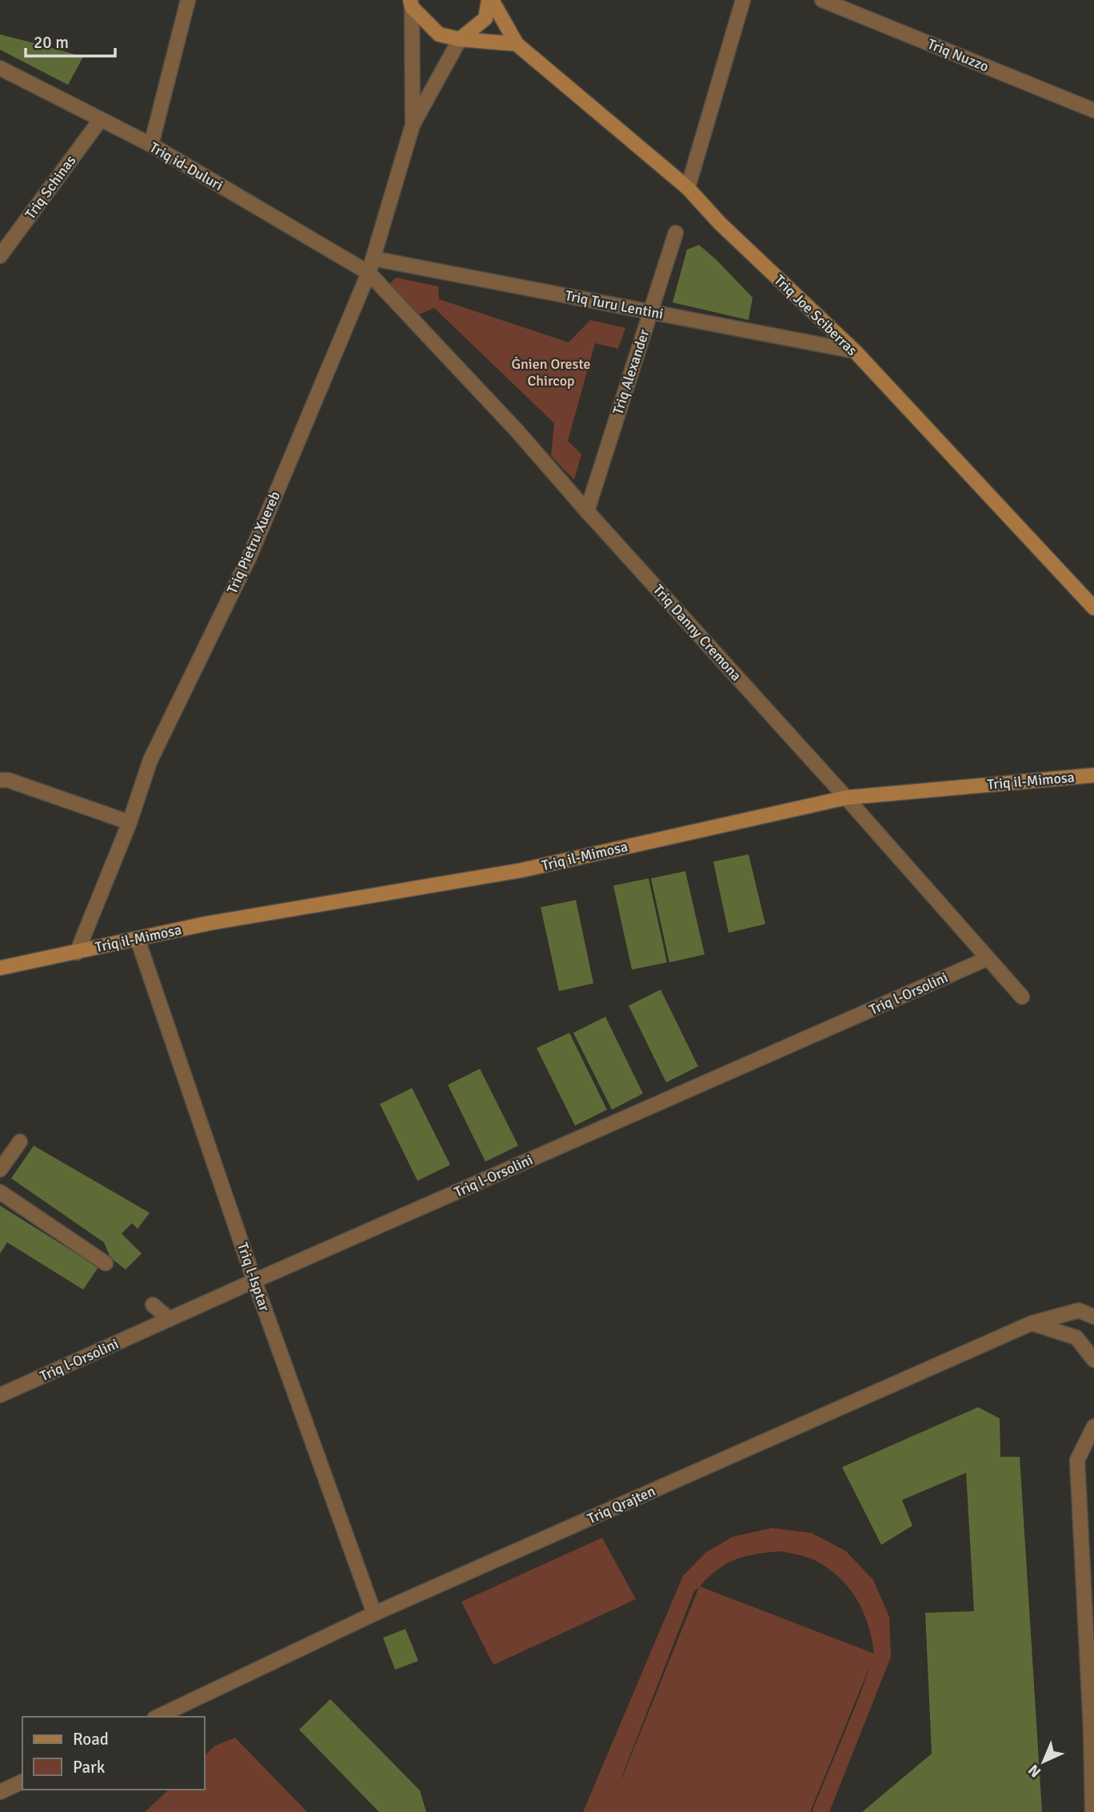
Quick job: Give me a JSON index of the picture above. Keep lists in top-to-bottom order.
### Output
{
  "streets": {
    "street": [
      "Triq Nuzzo",
      "Triq id-Duluri",
      "Triq Schinas",
      "Triq Turu Lentini",
      "Triq Joe Sciberras",
      "Triq Alexander",
      "Triq Pietru Xuereb",
      "Triq Danny Cremona",
      "Triq il-Mimosa",
      "Triq l-Orsolini",
      "Triq l-Isptar",
      "Triq Qrajten"
    ]
  },
  "crossings": [
    ["Triq id-Duluri", "Triq Schinas"],
    ["Triq id-Duluri", "Triq Pietru Xuereb"],
    ["Triq id-Duluri", "Triq Danny Cremona"],
    ["Triq Turu Lentini", "Triq Joe Sciberras"],
    ["Triq Turu Lentini", "Triq Alexander"],
    ["Triq Turu Lentini", "Triq Pietru Xuereb"],
    ["Triq Joe Sciberras", "Triq Pietru Xuereb"],
    ["Triq Alexander", "Triq Danny Cremona"],
    ["Triq Pietru Xuereb", "Triq Danny Cremona"],
    ["Triq Pietru Xuereb", "Triq il-Mimosa"],
    ["Triq Danny Cremona", "Triq il-Mimosa"],
    ["Triq Danny Cremona", "Triq l-Orsolini"],
    ["Triq il-Mimosa", "Triq l-Isptar"],
    ["Triq l-Orsolini", "Triq l-Isptar"],
    ["Triq l-Isptar", "Triq Qrajten"]
  ],
  "parks": ["Ġnien Oreste Chircop"],
  "legend": ["Road", "Park"],
  "scale_bar": "20 m",
  "north": "bottom left"
}
